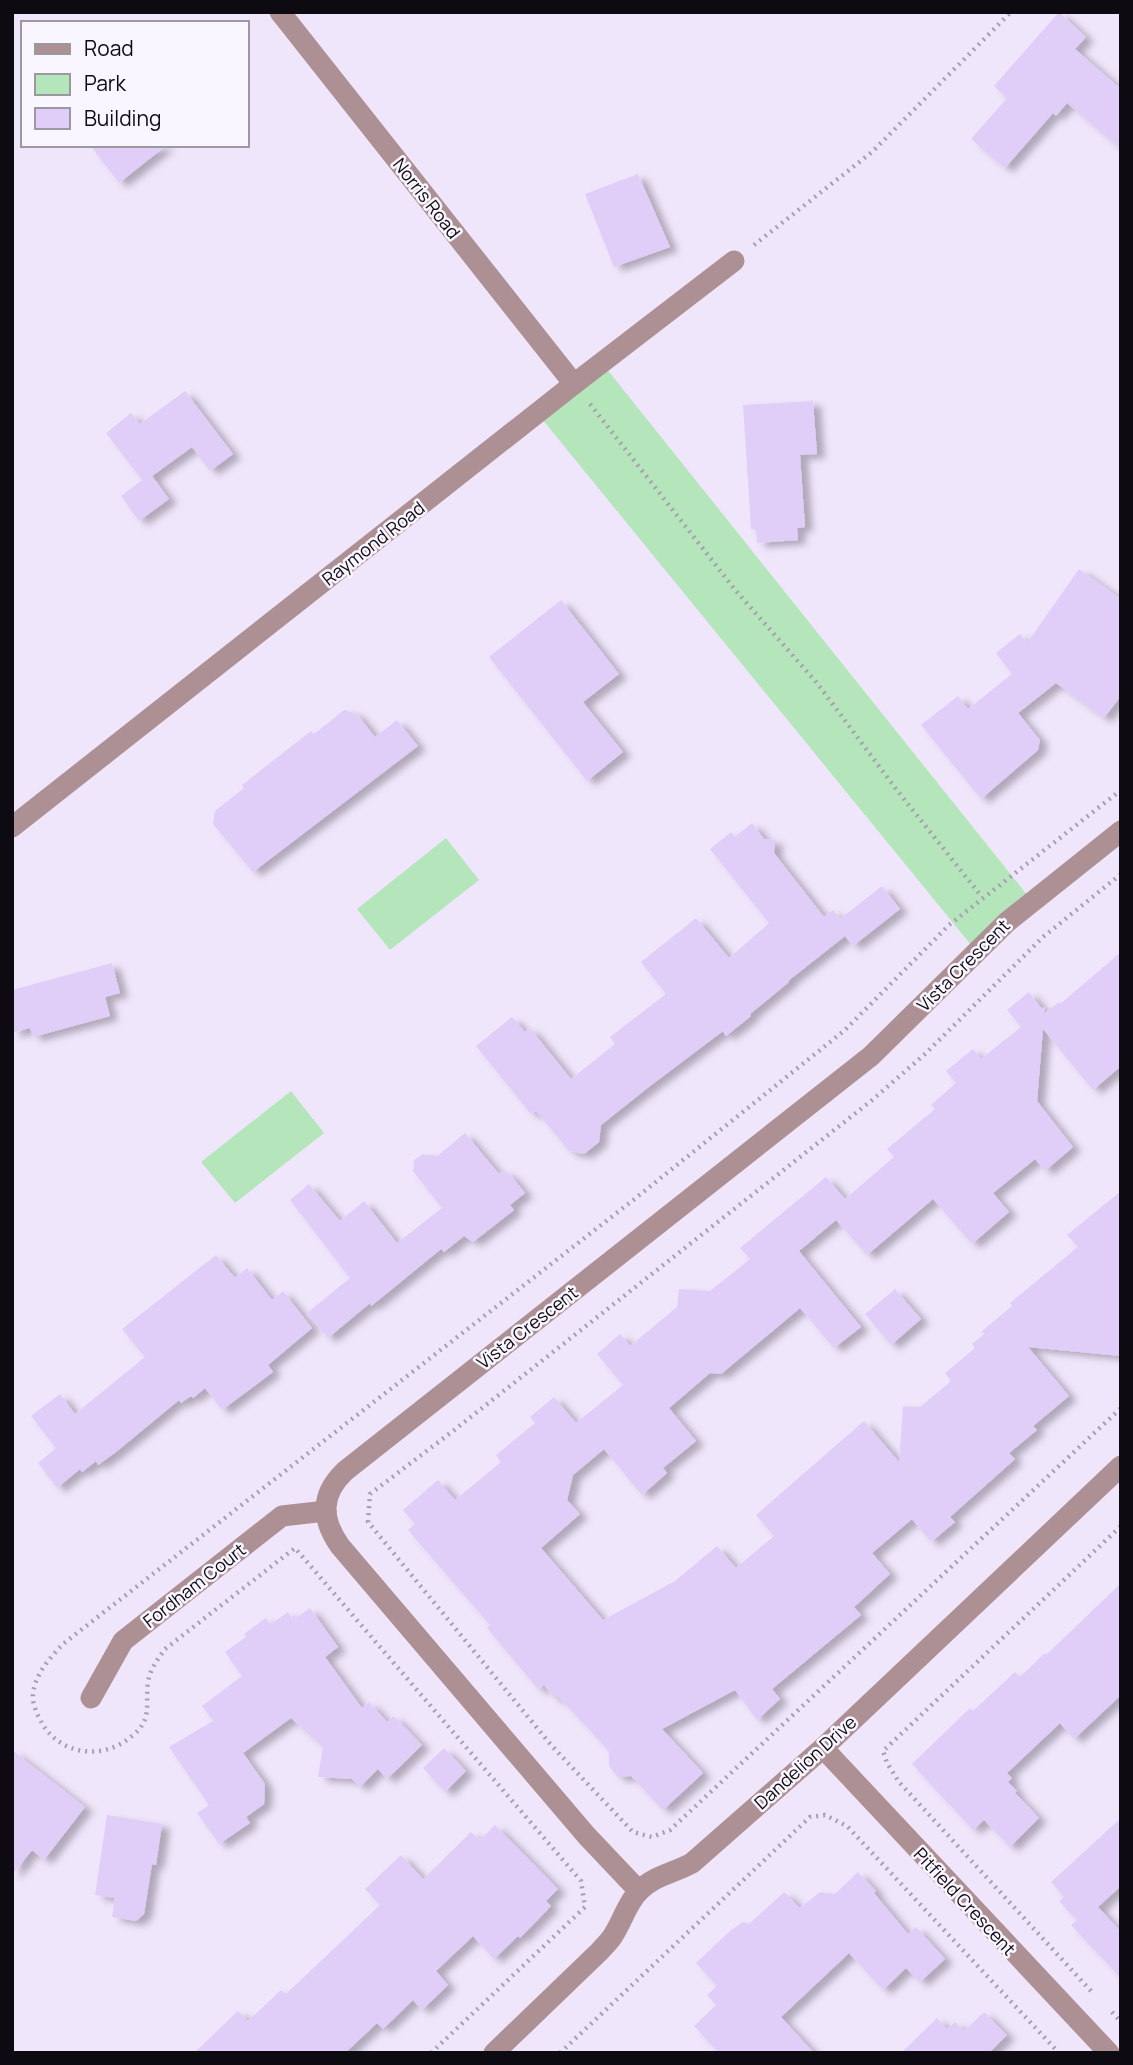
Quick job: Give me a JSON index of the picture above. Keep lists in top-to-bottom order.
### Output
{
  "streets": {
    "street": [
      "Norris Road",
      "Raymond Road",
      "Vista Crescent",
      "Fordham Court",
      "Dandelion Drive",
      "Pitfield Crescent"
    ]
  },
  "crossings": [
    ["Norris Road", "Raymond Road"],
    ["Vista Crescent", "Fordham Court"],
    ["Dandelion Drive", "Pitfield Crescent"]
  ],
  "legend": ["Road", "Park", "Building"]
}
